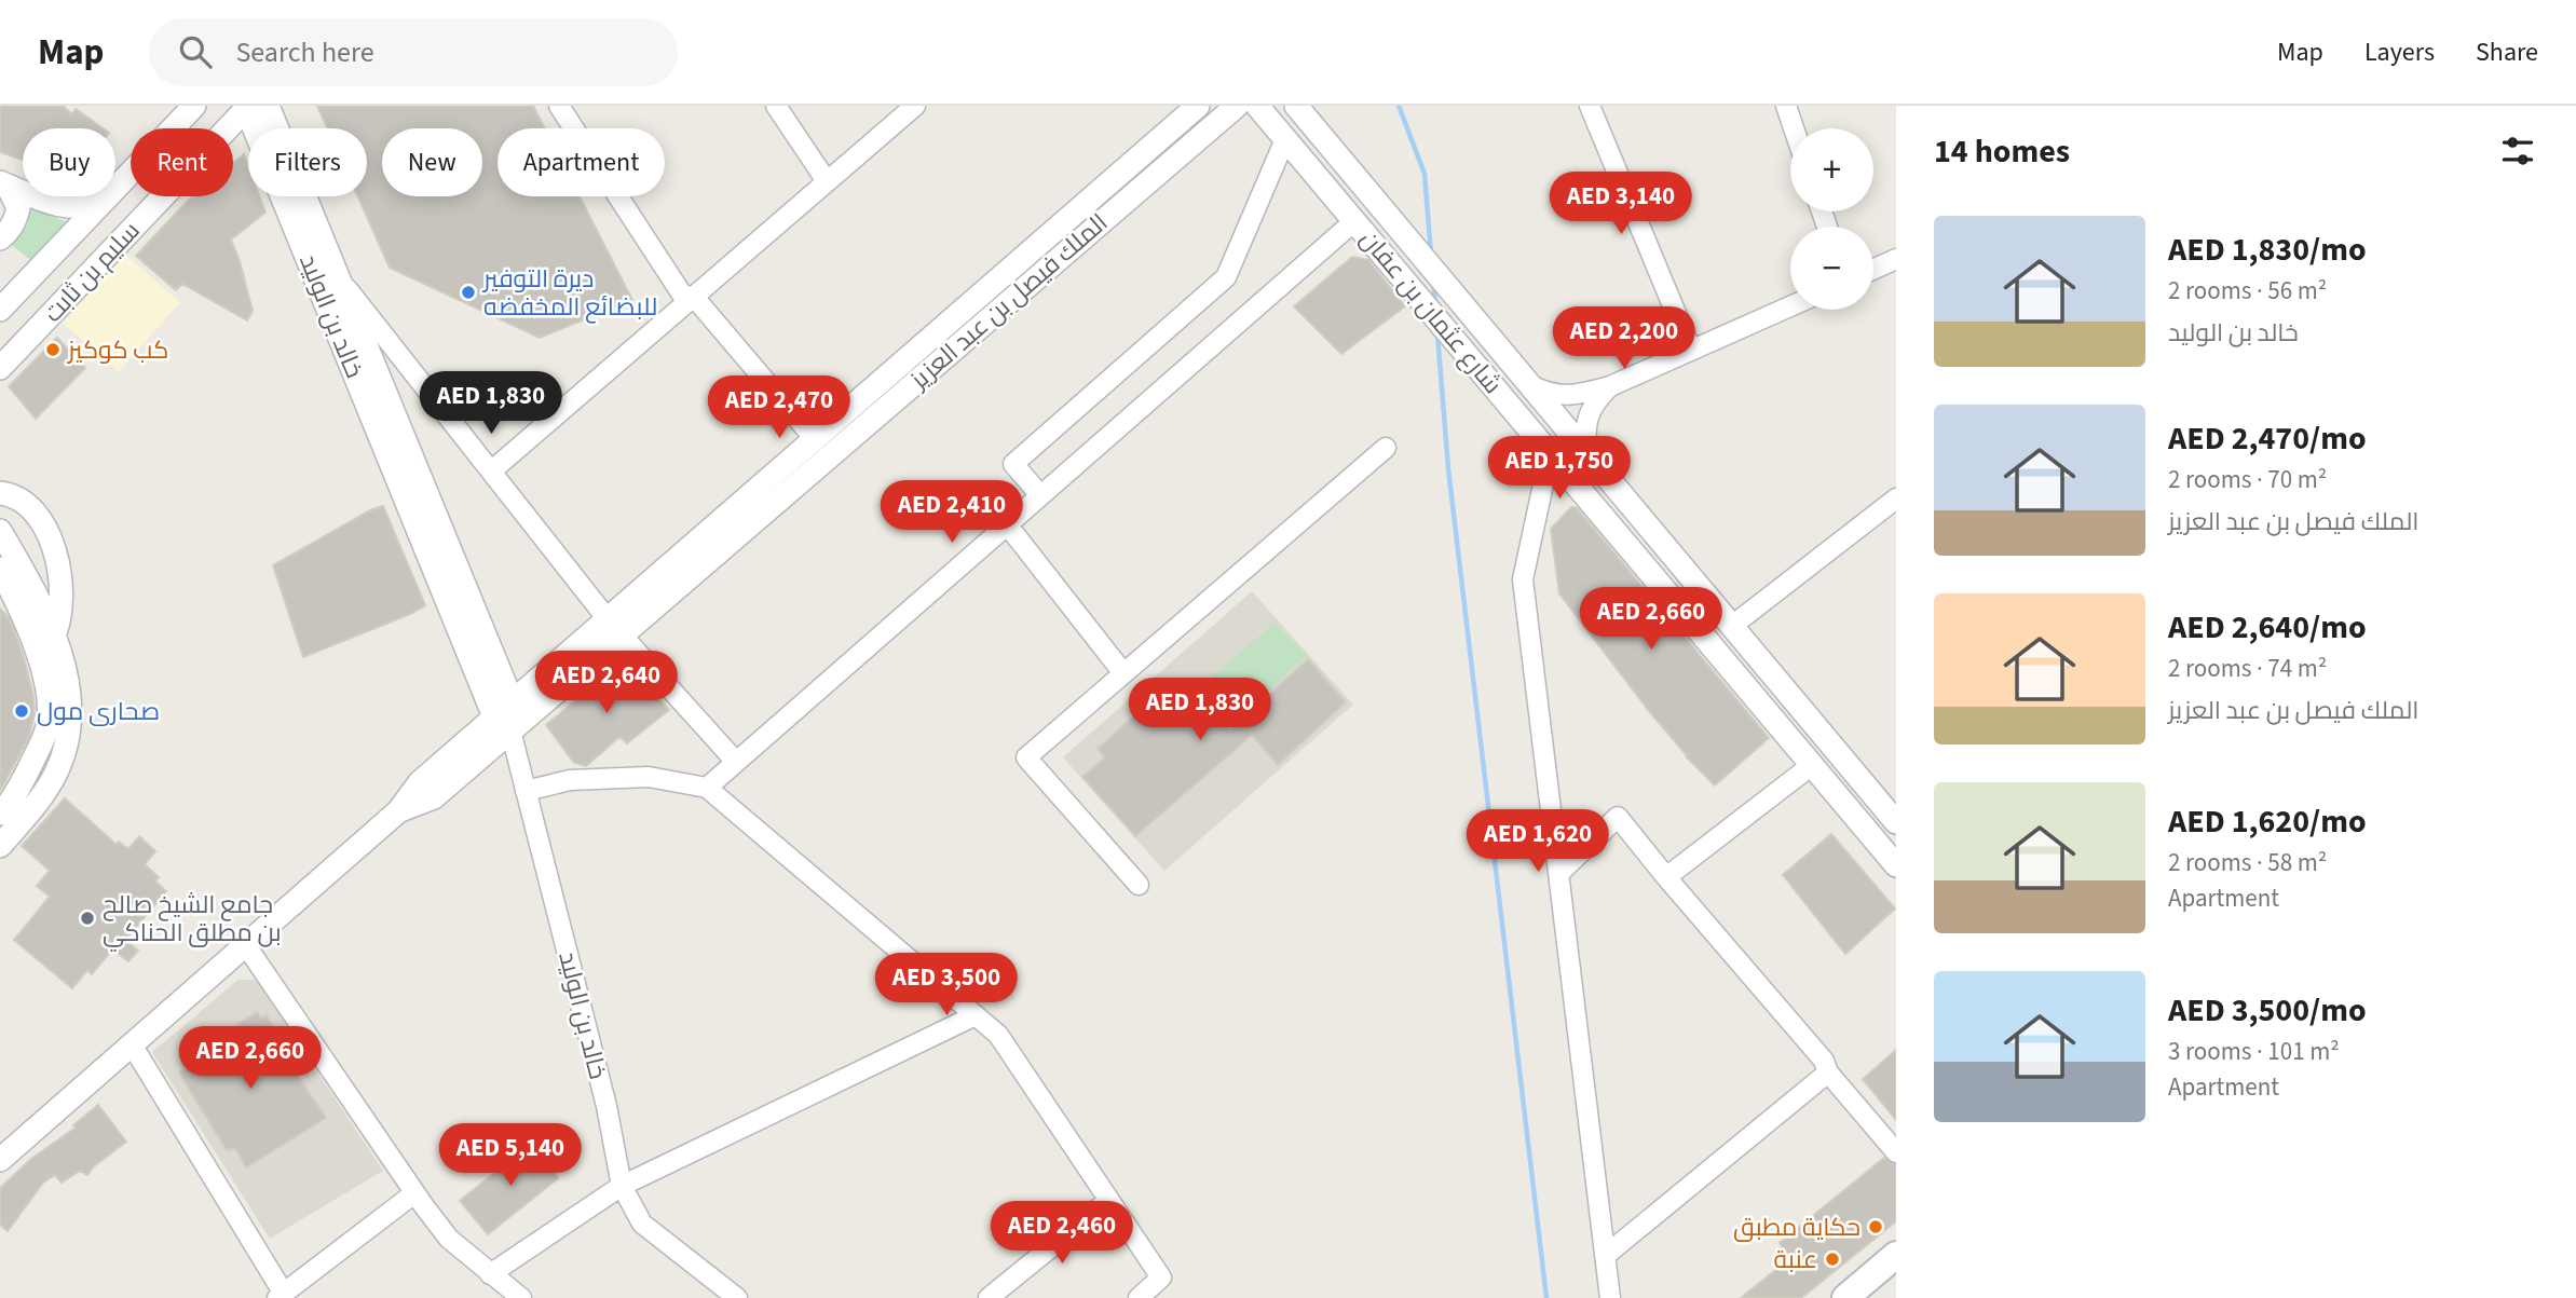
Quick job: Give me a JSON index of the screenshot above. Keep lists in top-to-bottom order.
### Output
{
  "streets": {
    "street": [
      "سليم بن ثابت",
      "الملك فيصل بن عبد العزيز",
      "شارع عثمان بن عفان",
      "خالد بن الوليد"
    ]
  },
  "crossings": [
    ["سليم بن ثابت", "خالد بن الوليد"],
    ["الملك فيصل بن عبد العزيز", "خالد بن الوليد"]
  ],
  "places": [
    "ديرة التوفير للبضائع المخفضه",
    "كب كوكيز",
    "صحارى مول",
    "جامع الشيخ صالح بن مطلق الحناكي",
    "حكاية مطبق",
    "عنبة"
  ],
  "page": {
    "header": "Map",
    "search": "Search here",
    "nav": ["Map", "Layers", "Share"],
    "heading": "14 homes",
    "map_buttons": ["+", "−"],
    "chip": [
      "Buy",
      "Rent",
      "Filters",
      "New",
      "Apartment"
    ],
    "price": [
      "AED 3,140",
      "AED 2,200",
      "AED 1,830",
      "AED 2,470",
      "AED 1,750",
      "AED 2,410",
      "AED 2,660",
      "AED 2,640",
      "AED 1,830",
      "AED 1,620",
      "AED 3,500",
      "AED 2,660",
      "AED 5,140",
      "AED 2,460"
    ],
    "list": [
      {
        "name": "AED 1,830/mo",
        "note": "2 rooms · 56 m² · خالد بن الوليد"
      },
      {
        "name": "AED 2,470/mo",
        "note": "2 rooms · 70 m² · الملك فيصل بن عبد العزيز"
      },
      {
        "name": "AED 2,640/mo",
        "note": "2 rooms · 74 m² · الملك فيصل بن عبد العزيز"
      },
      {
        "name": "AED 1,620/mo",
        "note": "2 rooms · 58 m² · Apartment"
      },
      {
        "name": "AED 3,500/mo",
        "note": "3 rooms · 101 m² · Apartment"
      }
    ]
  }
}
